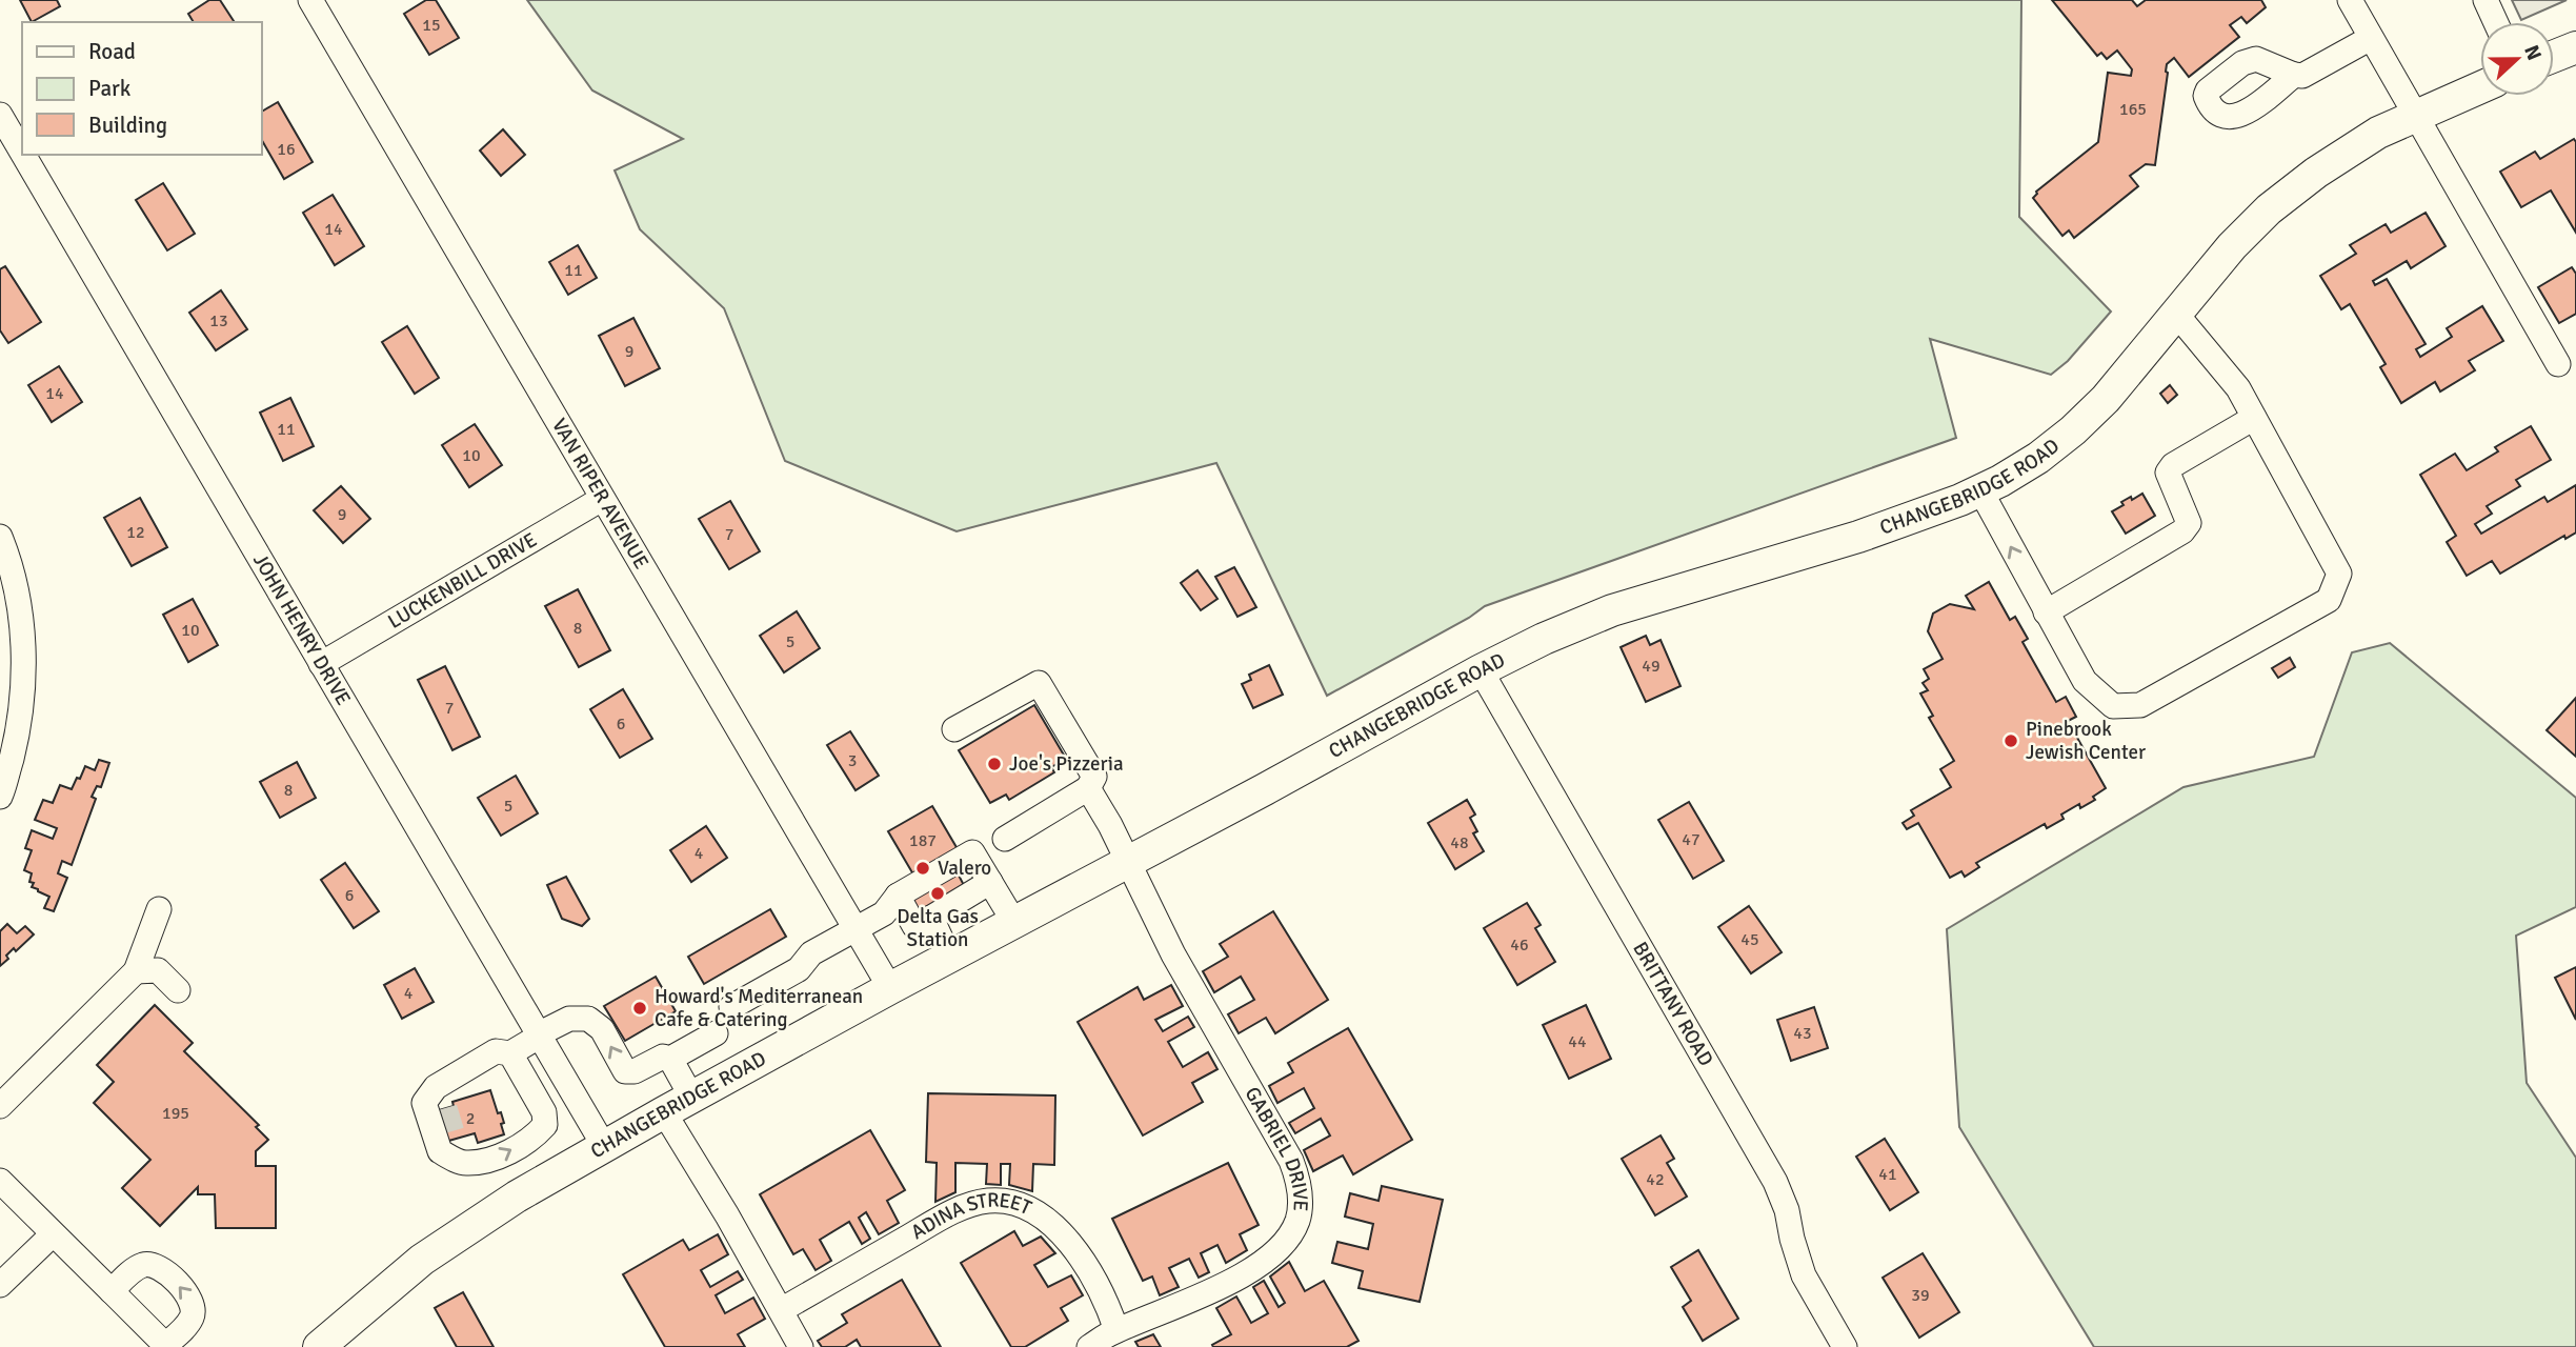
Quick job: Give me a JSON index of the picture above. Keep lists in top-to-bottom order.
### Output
{
  "streets": {
    "main road": ["CHANGEBRIDGE ROAD"],
    "street": [
      "VAN RIPER AVENUE",
      "LUCKENBILL DRIVE",
      "JOHN HENRY DRIVE",
      "BRITTANY ROAD",
      "GABRIEL DRIVE",
      "ADINA STREET"
    ]
  },
  "crossings": [
    ["CHANGEBRIDGE ROAD", "VAN RIPER AVENUE"],
    ["CHANGEBRIDGE ROAD", "JOHN HENRY DRIVE"],
    ["CHANGEBRIDGE ROAD", "BRITTANY ROAD"],
    ["CHANGEBRIDGE ROAD", "GABRIEL DRIVE"],
    ["VAN RIPER AVENUE", "LUCKENBILL DRIVE"],
    ["LUCKENBILL DRIVE", "JOHN HENRY DRIVE"],
    ["GABRIEL DRIVE", "ADINA STREET"]
  ],
  "places": [
    "Pinebrook Jewish Center",
    "Joe's Pizzeria",
    "Valero",
    "Delta Gas Station",
    "Howard's Mediterranean Cafe & Catering"
  ],
  "house_numbers": [
    "15",
    "165",
    "16",
    "14",
    "11",
    "13",
    "9",
    "14",
    "11",
    "10",
    "9",
    "12",
    "7",
    "8",
    "10",
    "5",
    "49",
    "7",
    "6",
    "3",
    "8",
    "5",
    "47",
    "187",
    "48",
    "4",
    "6",
    "45",
    "46",
    "4",
    "43",
    "44",
    "195",
    "2",
    "41",
    "42",
    "39"
  ],
  "legend": ["Road", "Park", "Building"],
  "north": "right"
}
